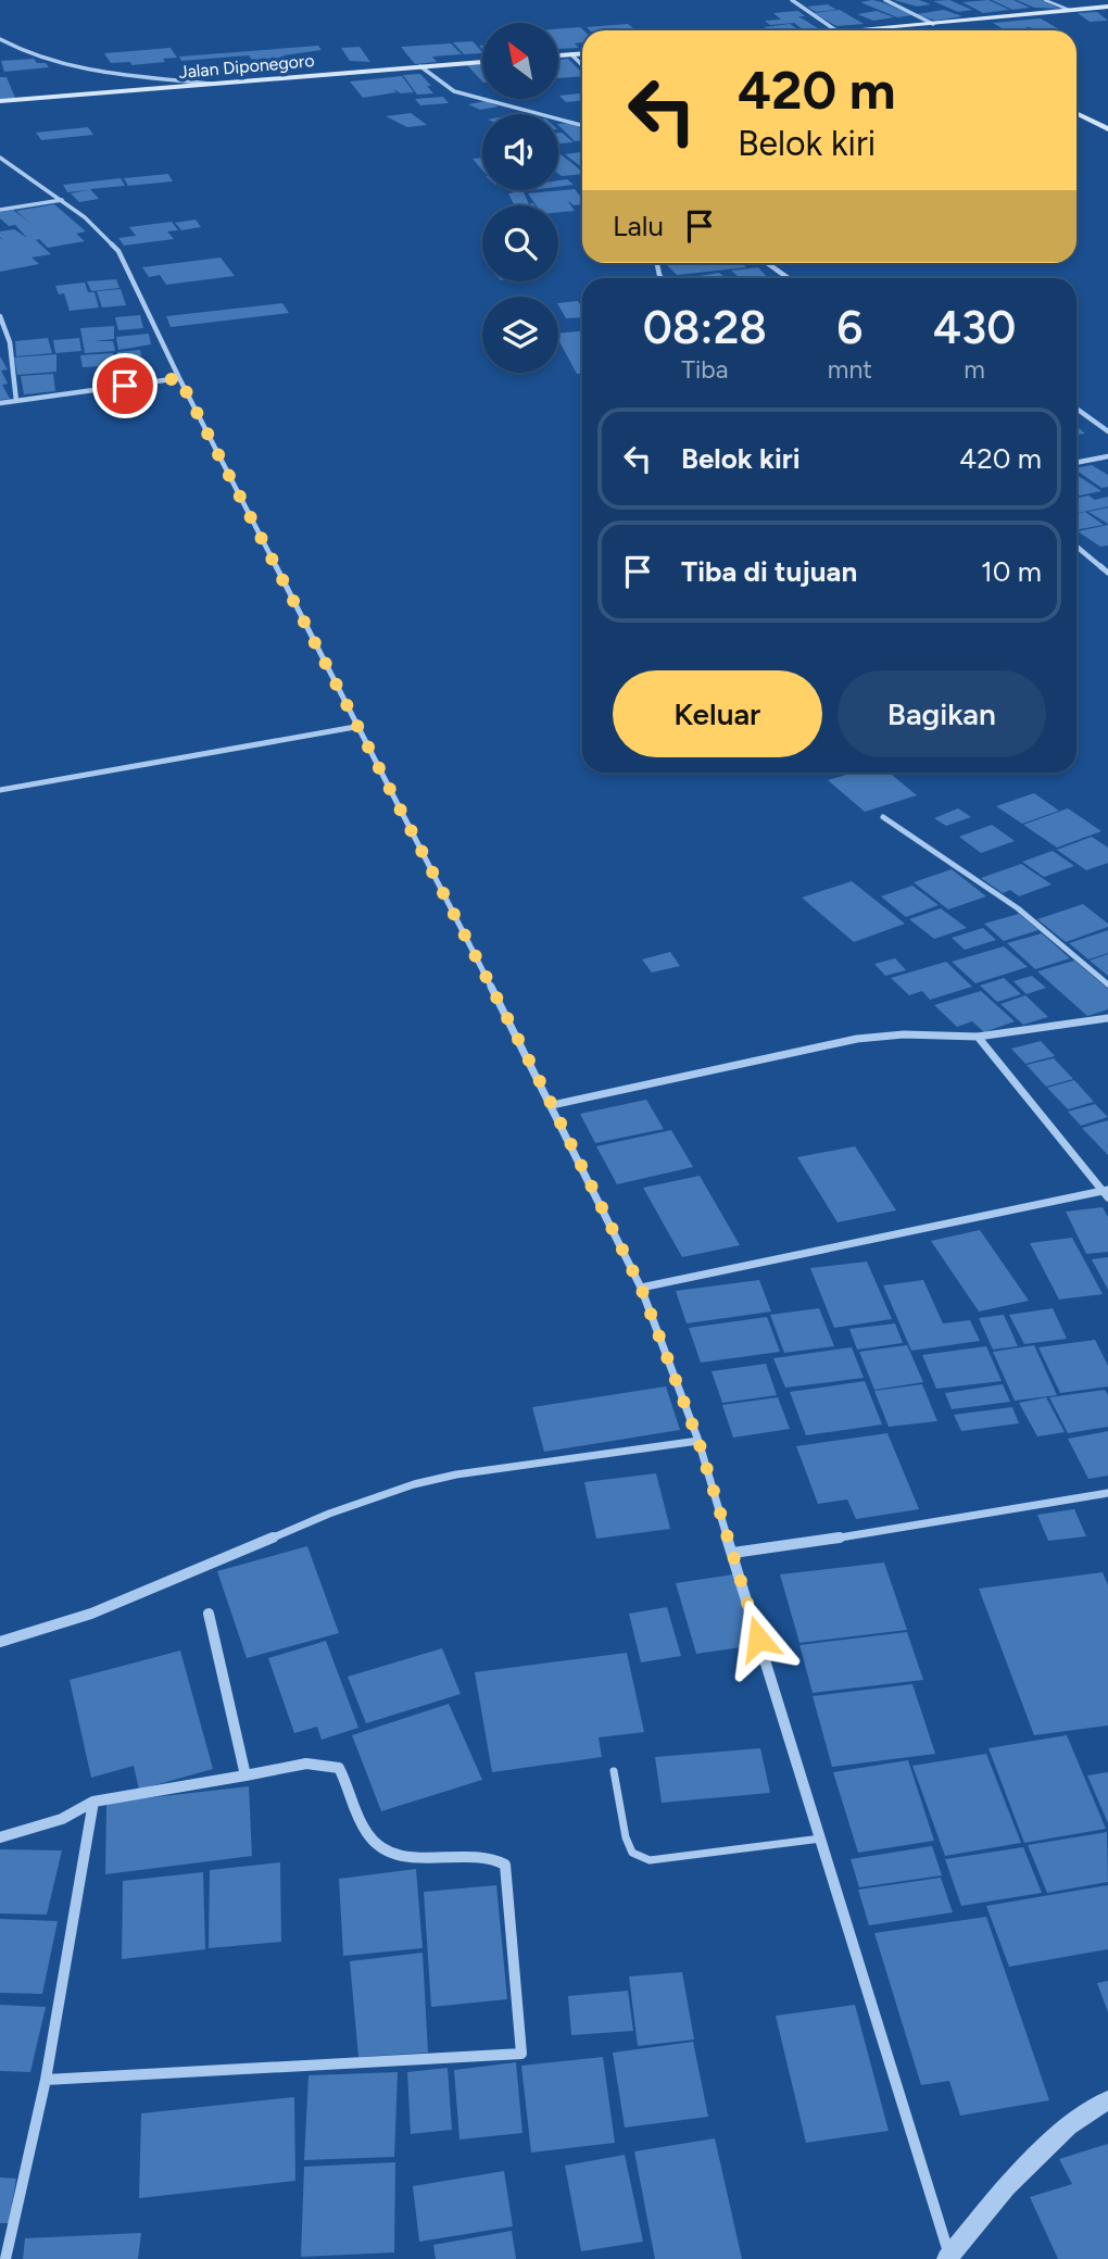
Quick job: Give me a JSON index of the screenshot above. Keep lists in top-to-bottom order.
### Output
{
  "streets": {
    "main road": ["Jalan Diponegoro"]
  },
  "north": "top left",
  "page": {
    "turn": ["420 m", "Belok kiri"],
    "then": "Lalu",
    "eta": [
      "08:28",
      "Tiba",
      "6",
      "mnt",
      "430",
      "m"
    ],
    "list": [
      {
        "name": "Belok kiri",
        "value": "420 m"
      },
      {
        "name": "Tiba di tujuan",
        "value": "10 m"
      }
    ],
    "buttons": ["Keluar", "Bagikan"]
  }
}
